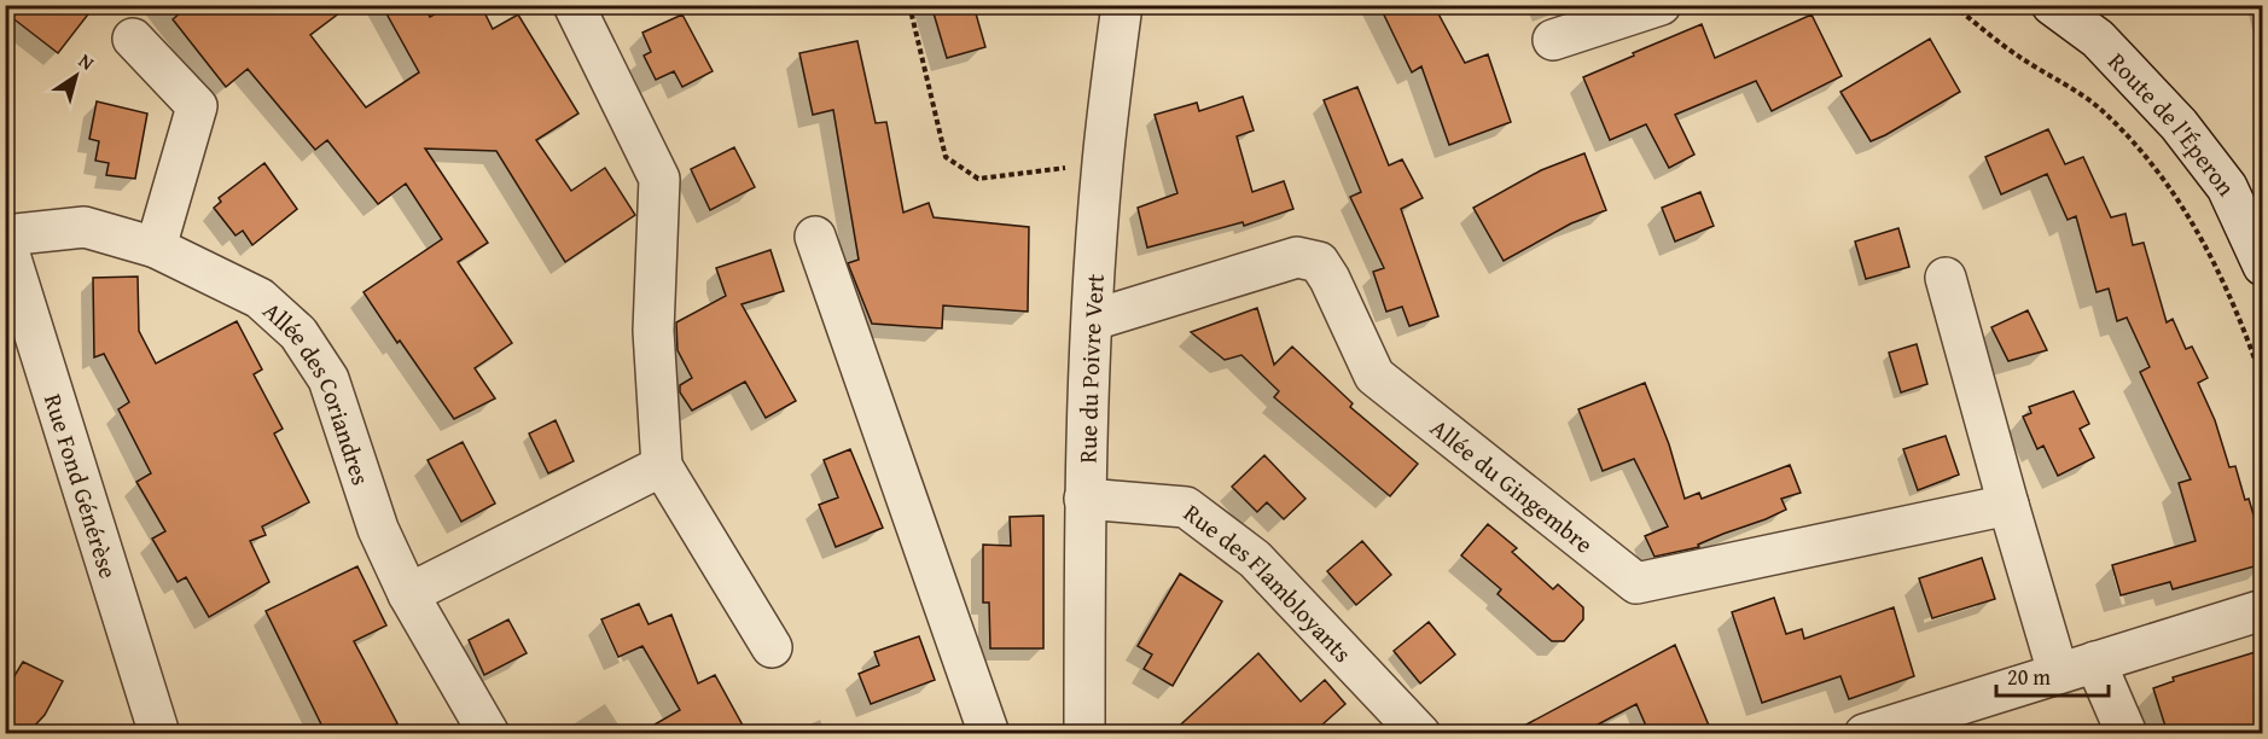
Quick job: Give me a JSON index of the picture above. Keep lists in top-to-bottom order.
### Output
{
  "streets": {
    "street": [
      "Route de l'Éperon",
      "Rue du Poivre Vert",
      "Allée des Coriandres",
      "Allée du Gingembre",
      "Rue Fond Générèse",
      "Rue des Flambloyants"
    ]
  },
  "crossings": [
    ["Rue du Poivre Vert", "Allée du Gingembre"],
    ["Rue du Poivre Vert", "Rue des Flambloyants"],
    ["Allée des Coriandres", "Rue Fond Générèse"]
  ],
  "scale_bar": "20 m",
  "north": "top right"
}
